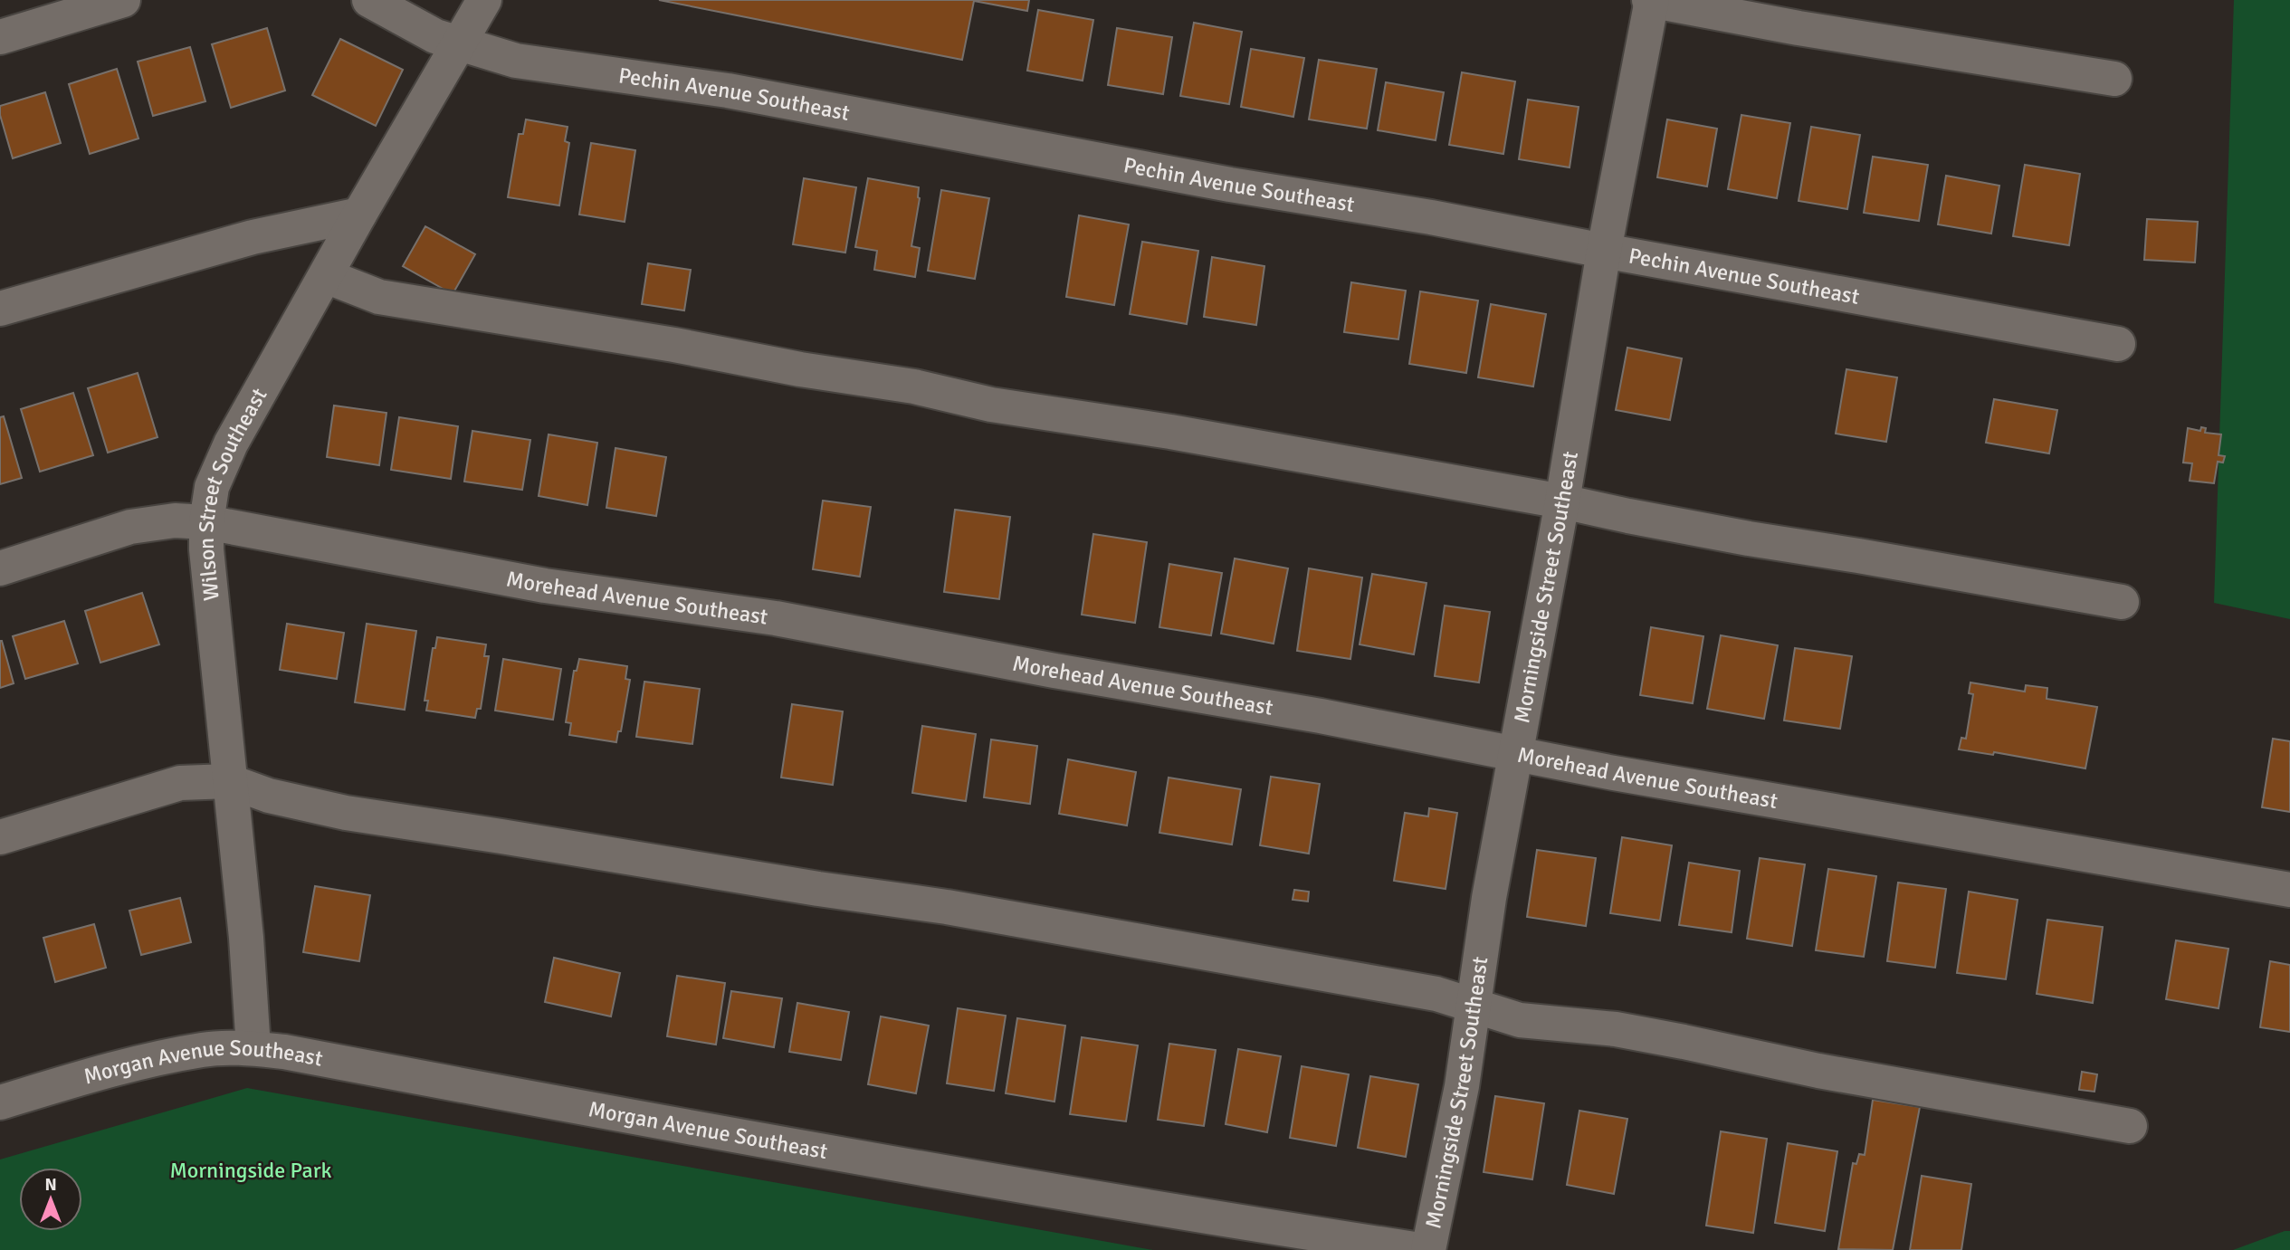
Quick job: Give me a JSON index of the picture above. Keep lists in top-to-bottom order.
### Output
{
  "streets": {
    "street": [
      "Pechin Avenue Southeast",
      "Wilson Street Southeast",
      "Morningside Street Southeast",
      "Morehead Avenue Southeast",
      "Morgan Avenue Southeast"
    ]
  },
  "crossings": [
    ["Pechin Avenue Southeast", "Wilson Street Southeast"],
    ["Pechin Avenue Southeast", "Morningside Street Southeast"],
    ["Wilson Street Southeast", "Morehead Avenue Southeast"],
    ["Wilson Street Southeast", "Morgan Avenue Southeast"],
    ["Morningside Street Southeast", "Morehead Avenue Southeast"]
  ],
  "parks": ["Morningside Park"],
  "north": "top"
}
